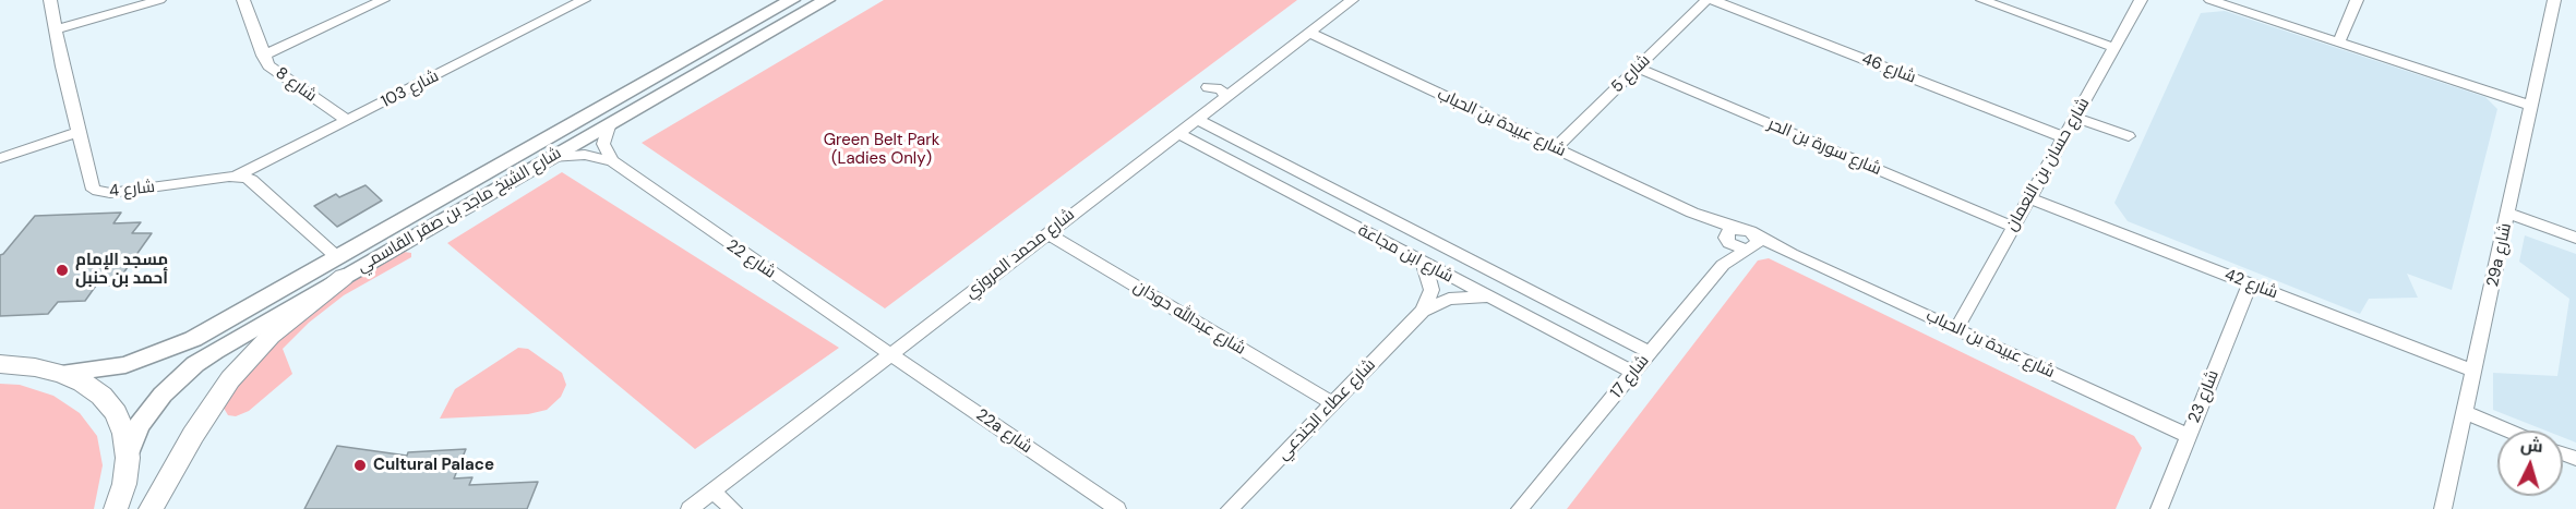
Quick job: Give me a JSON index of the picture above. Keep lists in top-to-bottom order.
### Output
{
  "streets": {
    "main road": ["شارع الشيخ ماجد بن صقر القاسمي"],
    "street": [
      "شارع 46",
      "شارع 5",
      "شارع 8",
      "شارع 103",
      "شارع عبيدة بن الحباب",
      "شارع سورة بن الحر",
      "شارع حسان بن النعمان",
      "شارع 4",
      "شارع محمد المروزي",
      "شارع ابن مجاعة",
      "29a شارع",
      "شارع 22",
      "شارع 42",
      "شارع عبدالله حوذان",
      "شارع 17",
      "شارع 23",
      "شارع عطاء الجندعي",
      "22a شارع"
    ]
  },
  "crossings": [
    ["شارع 46", "شارع حسان بن النعمان"],
    ["شارع 5", "شارع عبيدة بن الحباب"],
    ["شارع 5", "شارع سورة بن الحر"],
    ["شارع 8", "شارع 103"],
    ["شارع 103", "شارع 4"],
    ["شارع عبيدة بن الحباب", "شارع حسان بن النعمان"],
    ["شارع عبيدة بن الحباب", "شارع محمد المروزي"],
    ["شارع عبيدة بن الحباب", "شارع 17"],
    ["شارع عبيدة بن الحباب", "شارع 23"],
    ["شارع سورة بن الحر", "شارع حسان بن النعمان"],
    ["شارع حسان بن النعمان", "شارع 42"],
    ["شارع الشيخ ماجد بن صقر القاسمي", "شارع 22"],
    ["شارع محمد المروزي", "شارع ابن مجاعة"],
    ["شارع محمد المروزي", "شارع 22"],
    ["شارع محمد المروزي", "شارع عبدالله حوذان"],
    ["شارع محمد المروزي", "22a شارع"],
    ["شارع ابن مجاعة", "شارع 17"],
    ["شارع ابن مجاعة", "شارع عطاء الجندعي"],
    ["29a شارع", "شارع 42"],
    ["شارع 22", "22a شارع"],
    ["شارع 42", "شارع 23"],
    ["شارع عبدالله حوذان", "شارع عطاء الجندعي"]
  ],
  "parks": ["Green Belt Park (Ladies Only)"],
  "places": ["مسجد الإمام أحمد بن حنبل", "Cultural Palace"],
  "north": "top"
}
